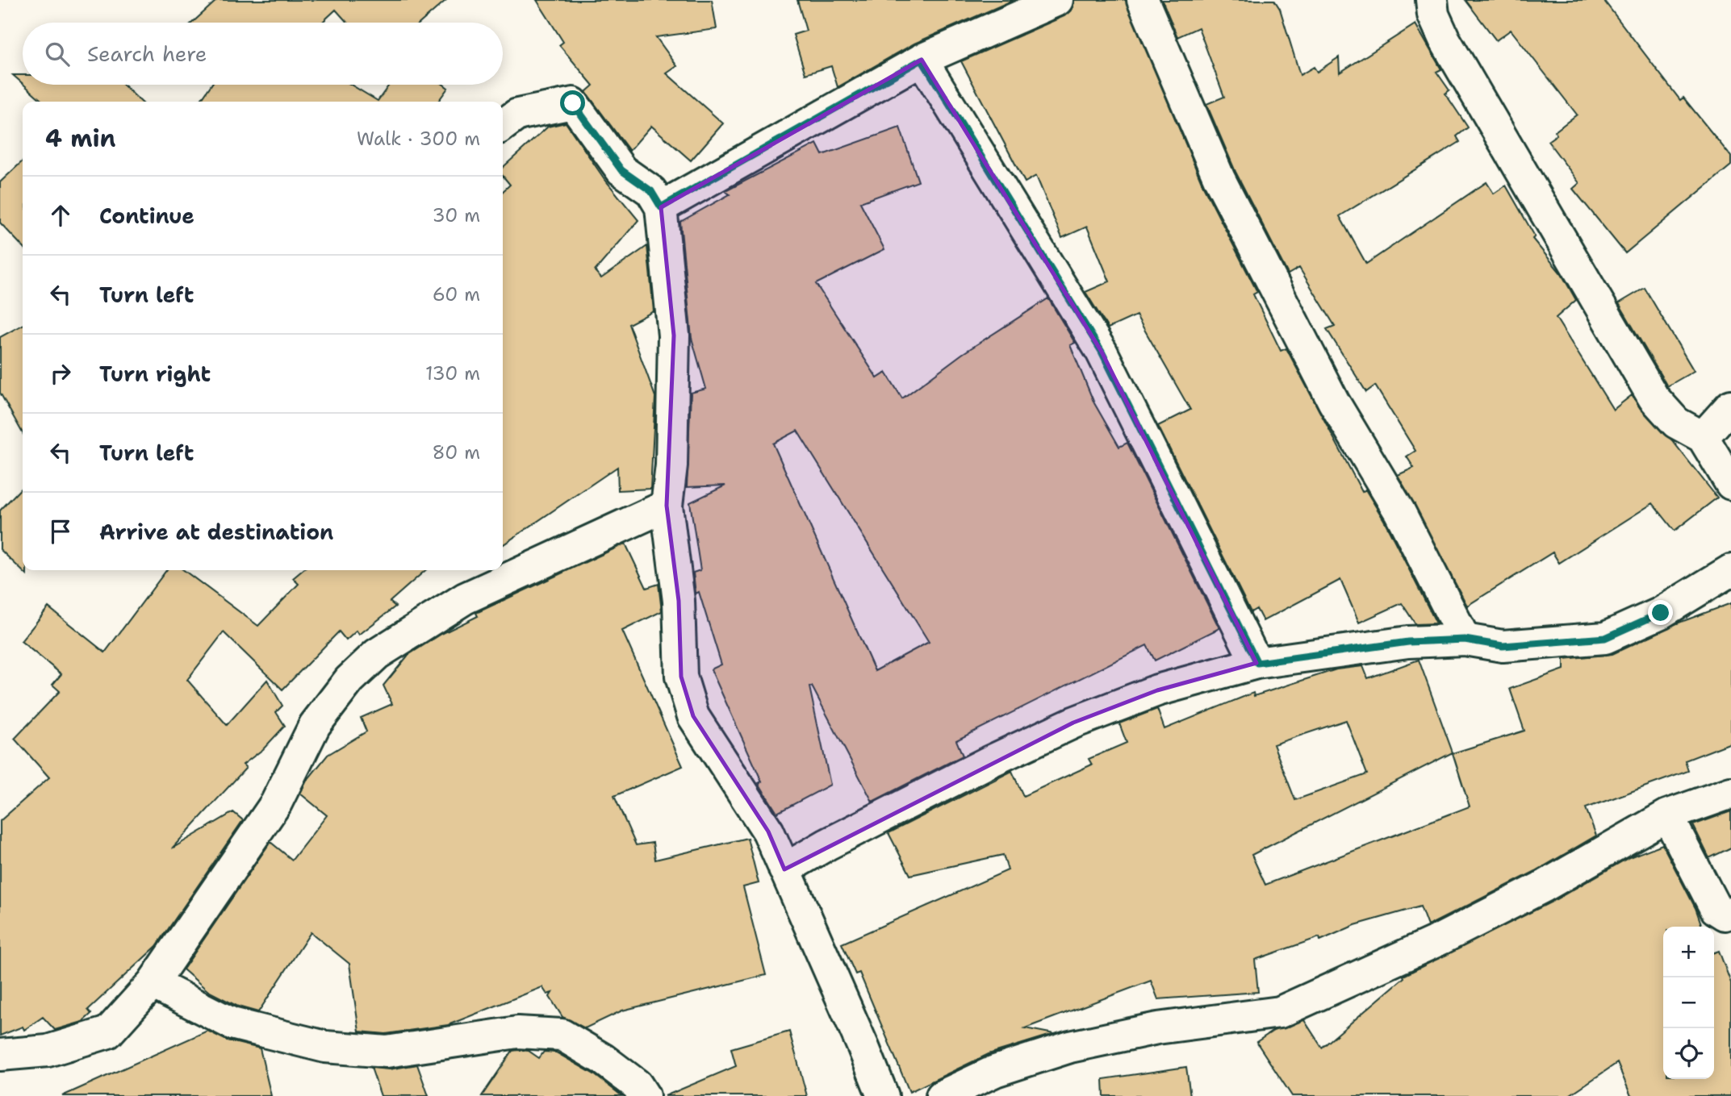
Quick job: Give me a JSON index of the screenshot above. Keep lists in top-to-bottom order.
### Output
{
  "page": {
    "search": "Search here",
    "heading": ["4 min", "Walk · 300 m"],
    "list": [
      ["Continue", "30 m"],
      ["Turn left", "60 m"],
      ["Turn right", "130 m"],
      ["Turn left", "80 m"],
      "Arrive at destination"
    ],
    "map_buttons": ["+", "−"]
  }
}
